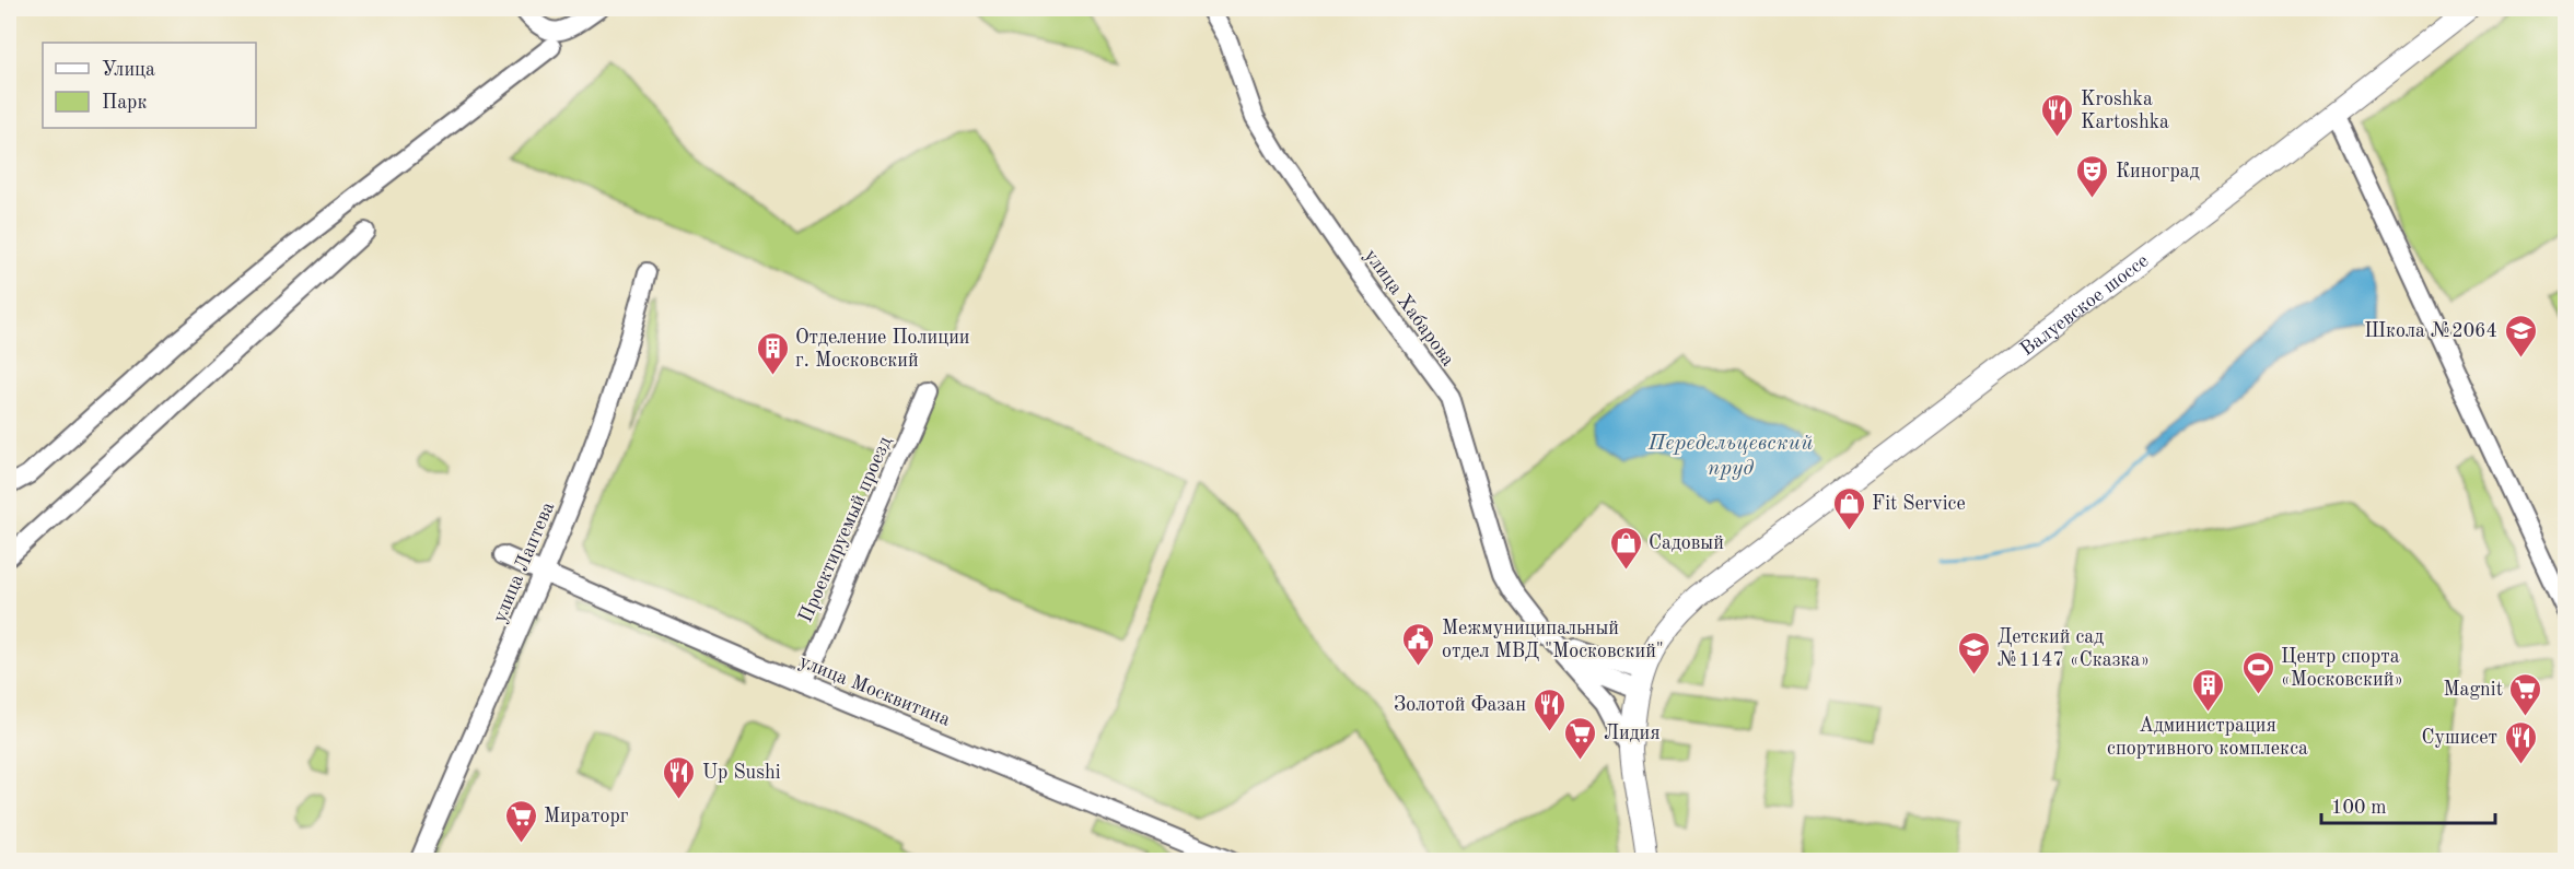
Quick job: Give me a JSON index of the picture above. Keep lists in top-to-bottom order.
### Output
{
  "streets": {
    "main road": ["Валуевское шоссе"],
    "street": [
      "улица Хабарова",
      "Проектируемый проезд",
      "улица Лаптева",
      "улица Москвитина"
    ]
  },
  "crossings": [
    ["Проектируемый проезд", "улица Москвитина"],
    ["улица Лаптева", "улица Москвитина"]
  ],
  "water": ["Передельцевский пруд"],
  "places": {
    "restaurant": [
      "Kroshka Kartoshka",
      "Золотой Фазан",
      "Сушисет",
      "Up Sushi"
    ],
    "theatre": ["Киноград"],
    "school or university": ["Школа №2064", "Детский сад №1147 «Сказка»"],
    "building": ["Отделение Полиции г. Московский", "Администрация спортивного комплекса"],
    "shop": ["Fit Service", "Садовый"],
    "public building": ["Межмуниципальный отдел МВД \"Московский\""],
    "sports": ["Центр спорта «Московский»"],
    "supermarket": ["Magnit", "Лидия", "Мираторг"]
  },
  "legend": ["Улица", "Парк"],
  "scale_bar": "100 m"
}
